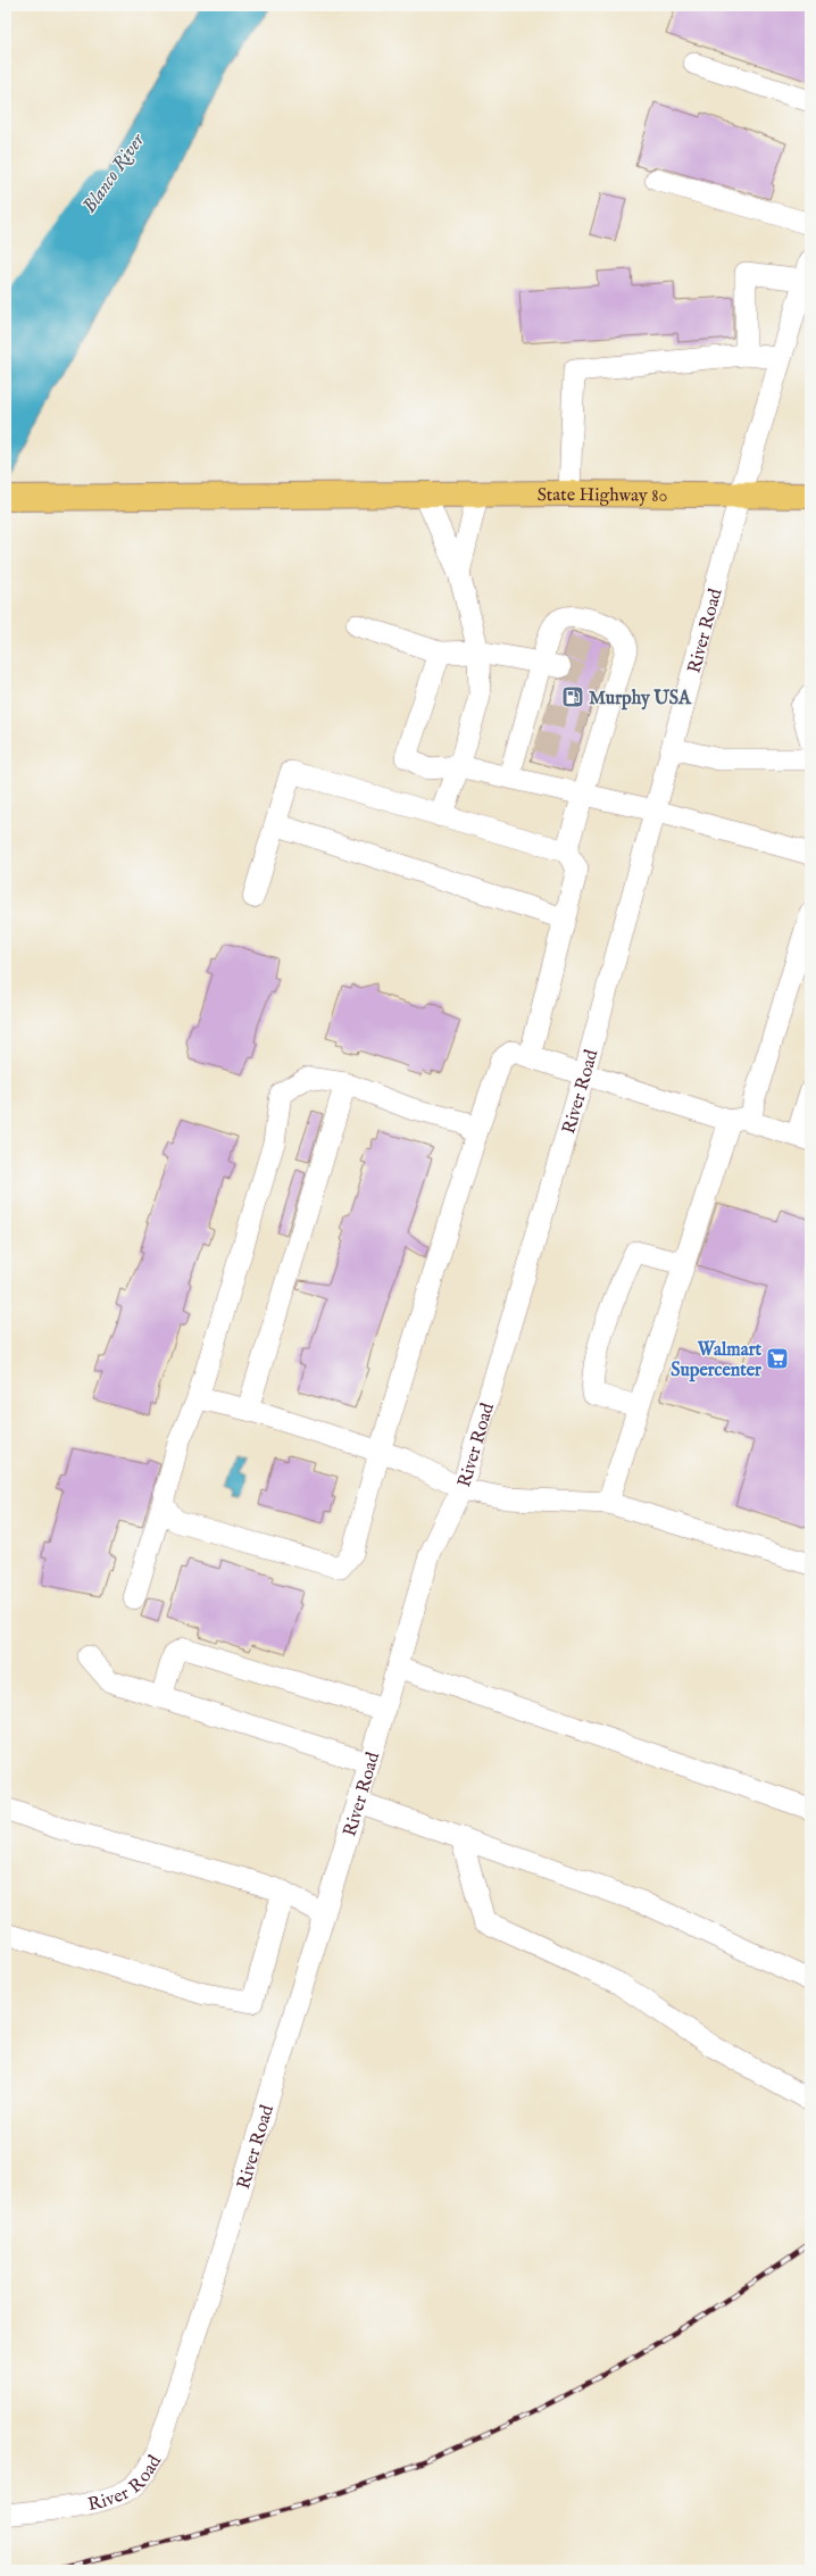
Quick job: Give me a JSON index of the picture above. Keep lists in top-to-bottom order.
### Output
{
  "streets": {
    "main road": ["State Highway 80"],
    "street": ["River Road"]
  },
  "crossings": [
    ["State Highway 80", "River Road"]
  ],
  "water": ["Blanco River"],
  "places": {
    "fuel station": ["Murphy USA"],
    "supermarket": ["Walmart Supercenter"]
  }
}
